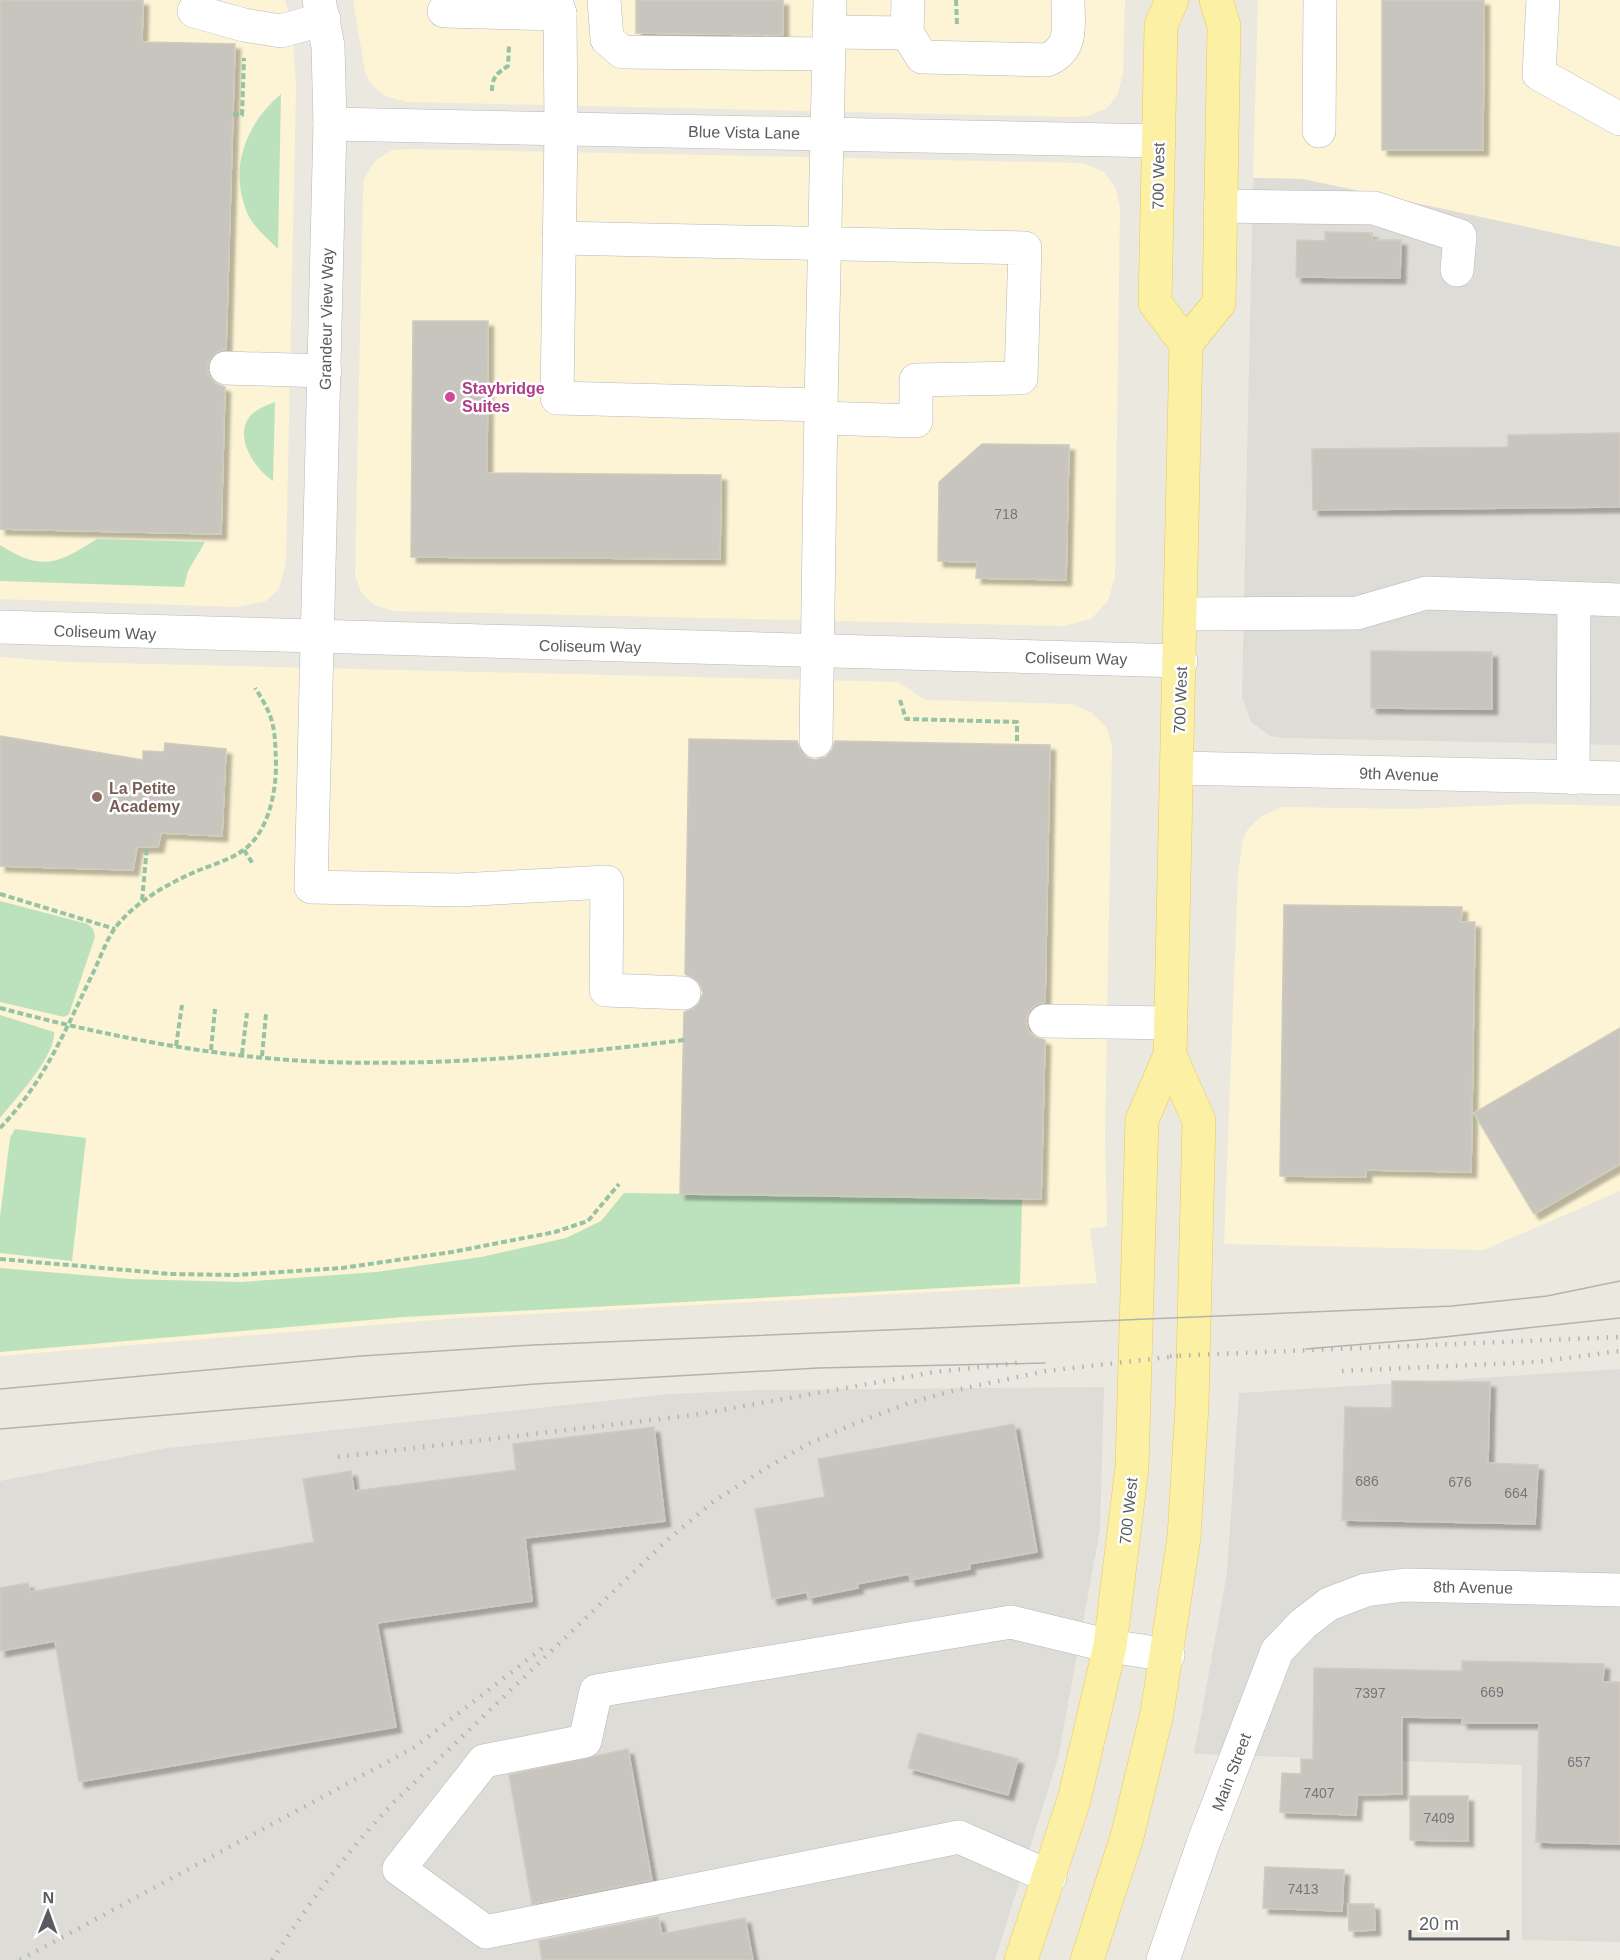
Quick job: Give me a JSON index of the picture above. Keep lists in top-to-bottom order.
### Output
{
  "streets": {
    "main road": ["700 West"],
    "street": [
      "Blue Vista Lane",
      "Grandeur View Way",
      "Coliseum Way",
      "9th Avenue",
      "8th Avenue",
      "Main Street"
    ]
  },
  "crossings": [
    ["Blue Vista Lane", "700 West"],
    ["Blue Vista Lane", "Grandeur View Way"],
    ["700 West", "Coliseum Way"],
    ["700 West", "9th Avenue"],
    ["Grandeur View Way", "Coliseum Way"],
    ["8th Avenue", "Main Street"]
  ],
  "places": ["Staybridge Suites", "La Petite Academy"],
  "house_numbers": [
    "718",
    "686",
    "676",
    "664",
    "669",
    "7397",
    "657",
    "7407",
    "7409",
    "7413"
  ],
  "scale_bar": "20 m",
  "north": "top"
}
